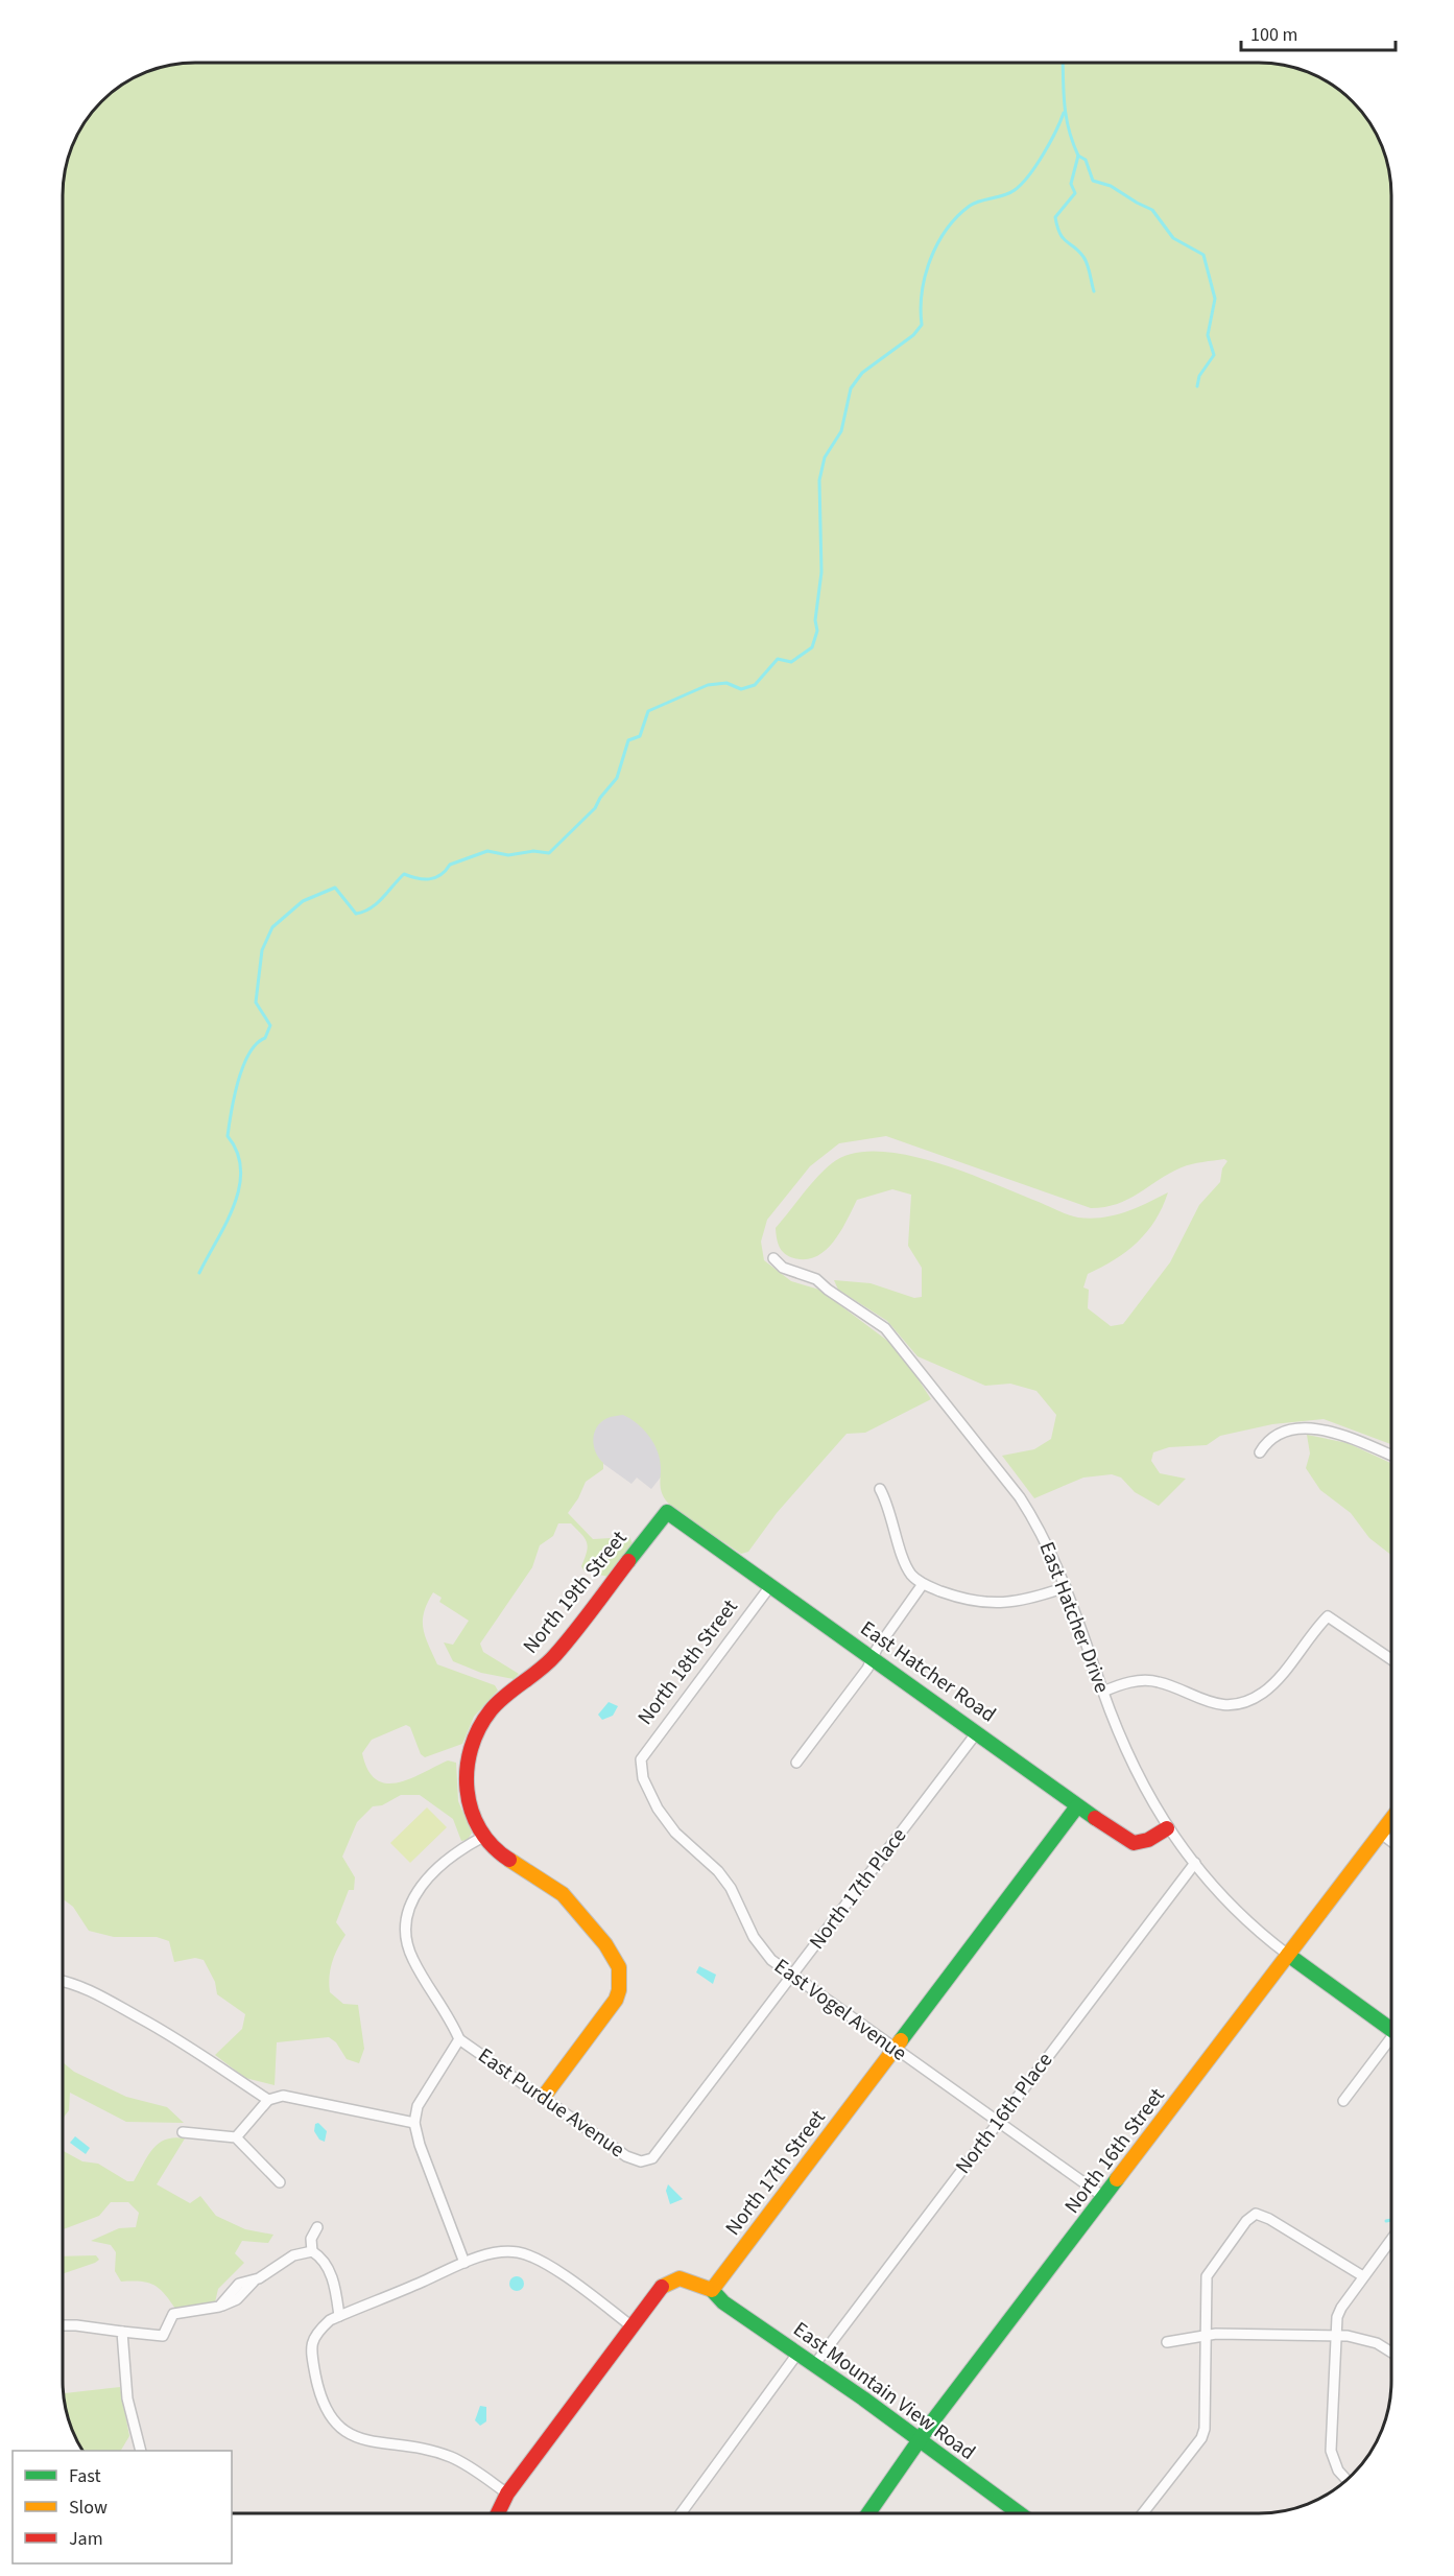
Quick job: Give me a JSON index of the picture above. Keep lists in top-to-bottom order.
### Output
{
  "streets": {
    "street": [
      "North 19th Street",
      "East Hatcher Drive",
      "North 18th Street",
      "East Hatcher Road",
      "North 17th Place",
      "East Vogel Avenue",
      "East Purdue Avenue",
      "North 16th Place",
      "North 16th Street",
      "North 17th Street",
      "East Mountain View Road"
    ]
  },
  "crossings": [
    ["North 19th Street", "East Hatcher Road"],
    ["North 19th Street", "East Purdue Avenue"],
    ["East Hatcher Drive", "East Hatcher Road"],
    ["East Hatcher Drive", "North 16th Place"],
    ["East Hatcher Drive", "North 16th Street"],
    ["North 18th Street", "East Hatcher Road"],
    ["North 18th Street", "East Vogel Avenue"],
    ["East Hatcher Road", "North 17th Place"],
    ["East Hatcher Road", "North 17th Street"],
    ["North 17th Place", "East Vogel Avenue"],
    ["North 17th Place", "East Purdue Avenue"],
    ["East Vogel Avenue", "North 16th Place"],
    ["East Vogel Avenue", "North 16th Street"],
    ["East Vogel Avenue", "North 17th Street"],
    ["North 16th Place", "East Mountain View Road"],
    ["North 16th Street", "East Mountain View Road"],
    ["North 17th Street", "East Mountain View Road"]
  ],
  "legend": ["Fast", "Slow", "Jam"],
  "scale_bar": "100 m"
}
